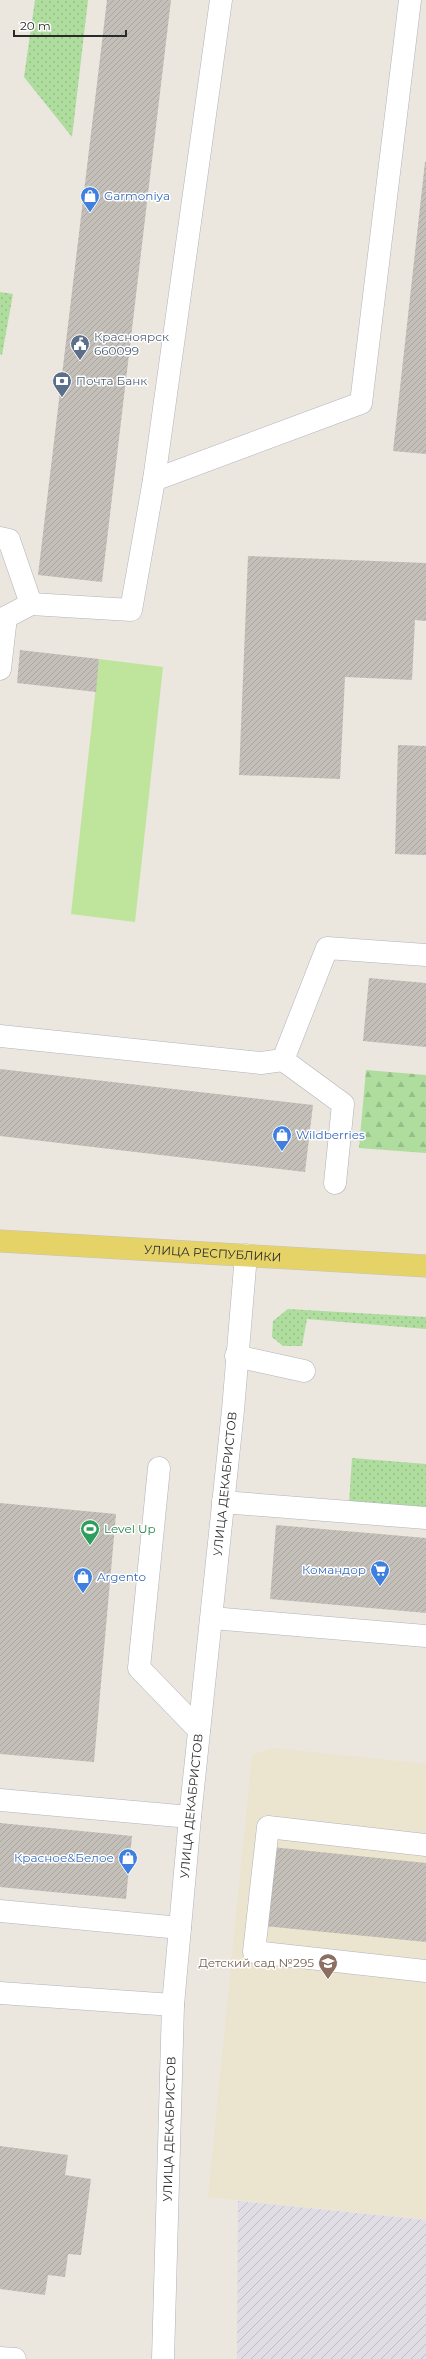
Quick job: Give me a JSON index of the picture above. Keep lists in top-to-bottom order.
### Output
{
  "streets": {
    "main road": ["УЛИЦА РЕСПУБЛИКИ"],
    "street": ["УЛИЦА ДЕКАБРИСТОВ"]
  },
  "crossings": [
    ["УЛИЦА РЕСПУБЛИКИ", "УЛИЦА ДЕКАБРИСТОВ"]
  ],
  "places": {
    "shop": [
      "Garmoniya",
      "Wildberries",
      "Argento",
      "Красное&Белое"
    ],
    "public building": ["Красноярск 660099"],
    "bank": ["Почта Банк"],
    "sports": ["Level Up"],
    "supermarket": ["Командор"],
    "school or university": ["Детский сад №295"]
  },
  "scale_bar": "20 m"
}
